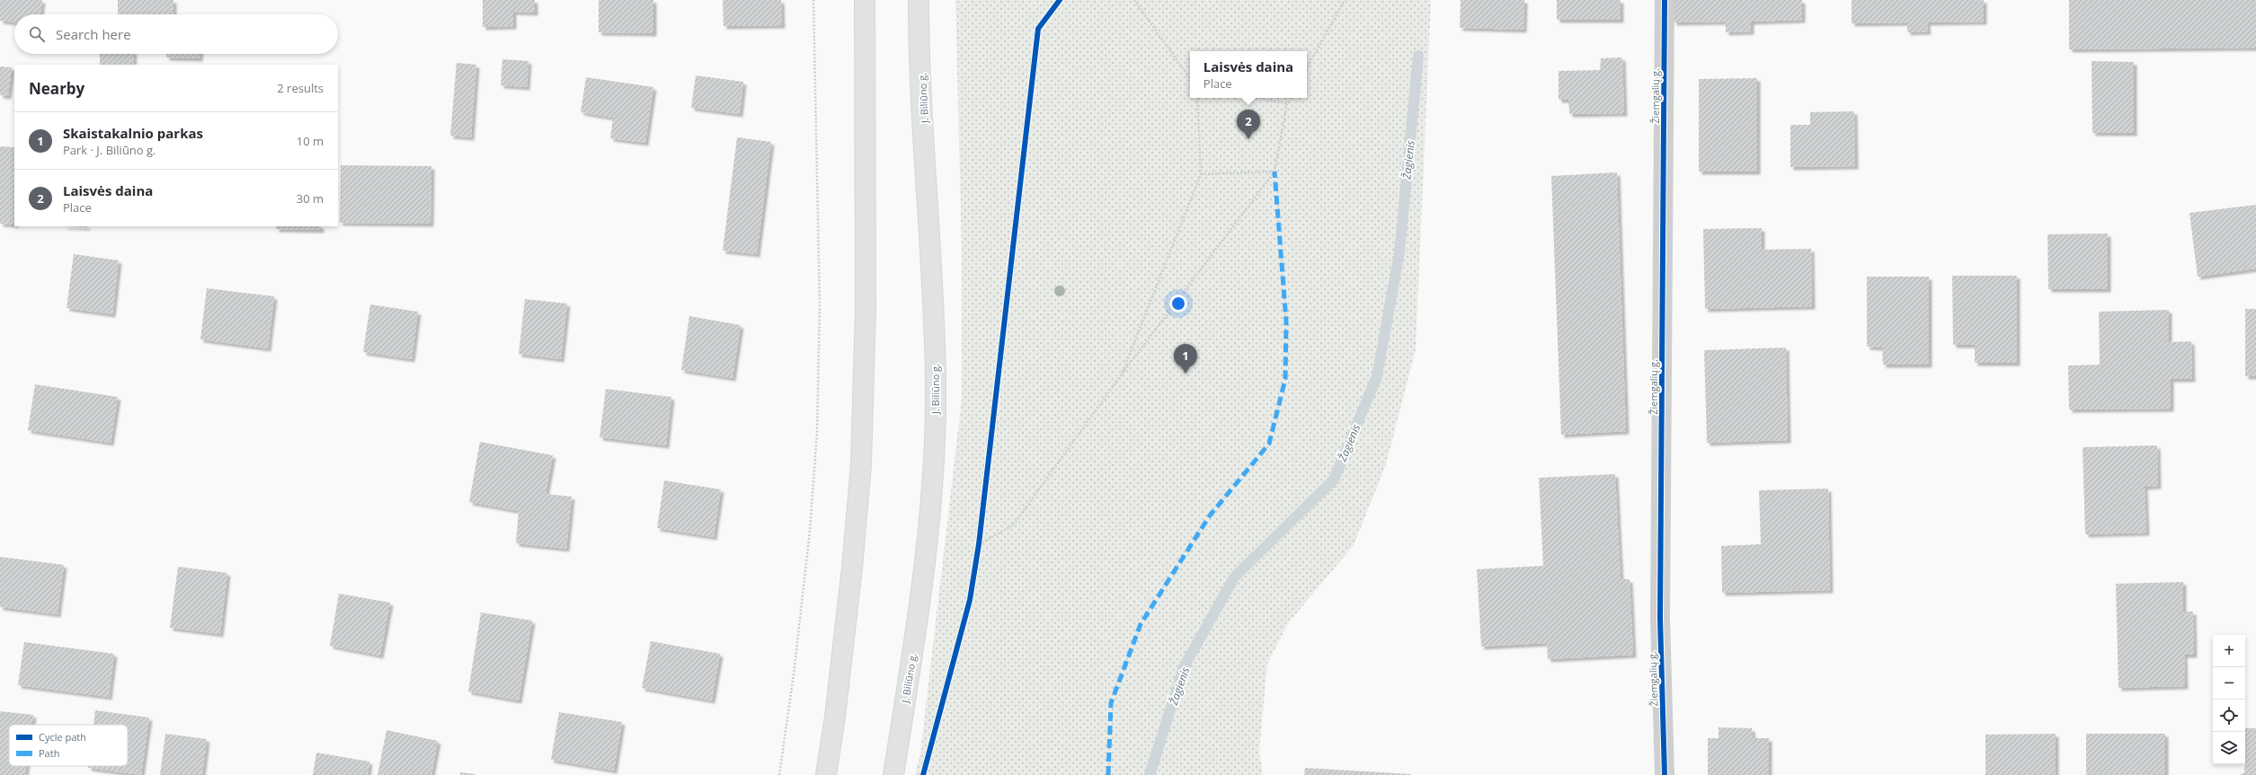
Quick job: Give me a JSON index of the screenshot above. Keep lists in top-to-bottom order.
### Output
{
  "streets": {
    "main road": ["J. Biliūno g."],
    "street": ["Žiemgalių g."]
  },
  "water": ["Žagienis"],
  "legend": ["Cycle path", "Path"],
  "page": {
    "search": "Search here",
    "popup": ["Laisvės daina", "Place"],
    "heading": ["Nearby", "2 results"],
    "pins": ["2", "1"],
    "list": [
      {
        "mark": "1",
        "name": "Skaistakalnio parkas",
        "note": "Park · J. Biliūno g.",
        "value": "10 m"
      },
      {
        "mark": "2",
        "name": "Laisvės daina",
        "note": "Place",
        "value": "30 m"
      }
    ],
    "map_buttons": ["+", "−"]
  }
}
